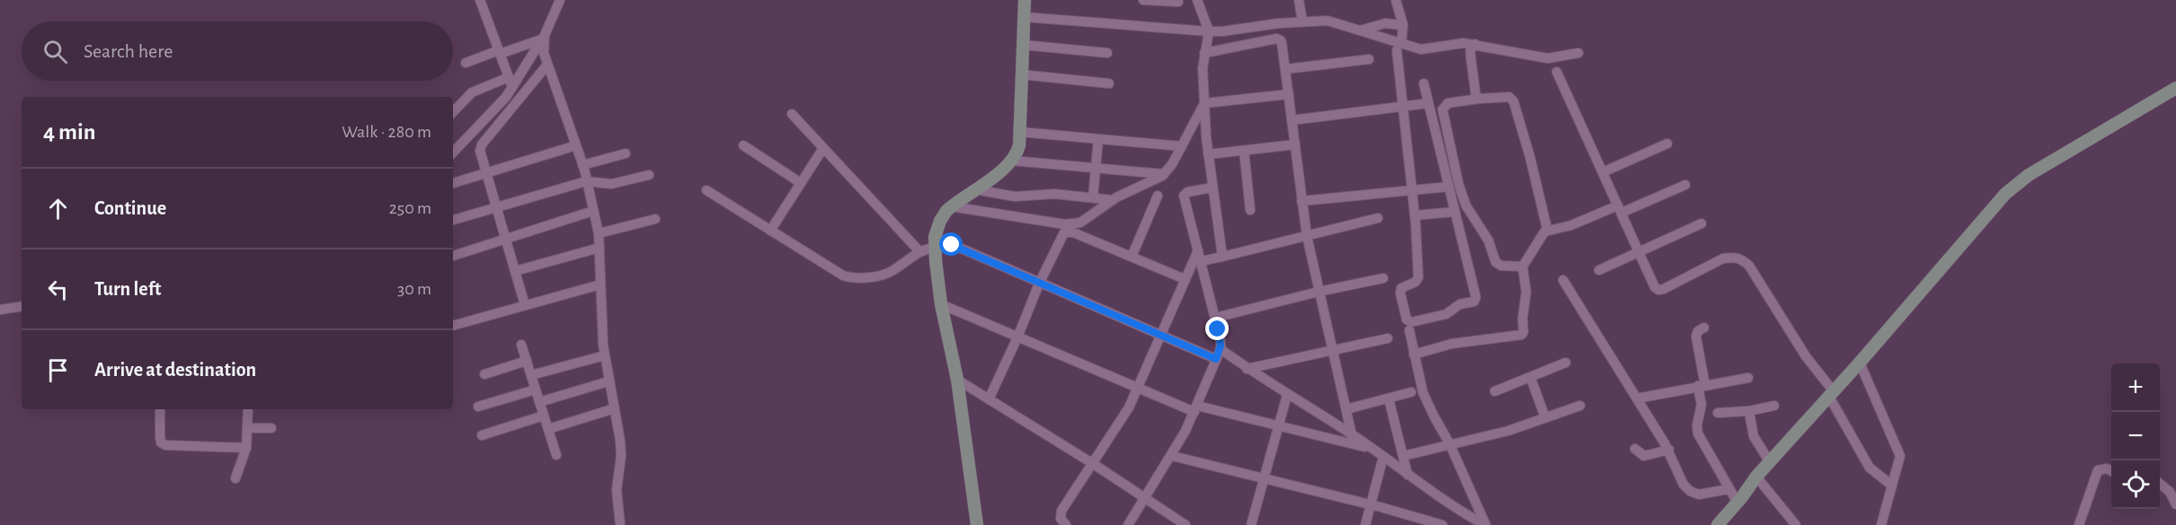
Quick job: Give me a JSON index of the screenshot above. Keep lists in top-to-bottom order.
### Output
{
  "page": {
    "search": "Search here",
    "heading": ["4 min", "Walk · 280 m"],
    "list": [
      ["Continue", "250 m"],
      ["Turn left", "30 m"],
      "Arrive at destination"
    ],
    "map_buttons": ["+", "−"]
  }
}
